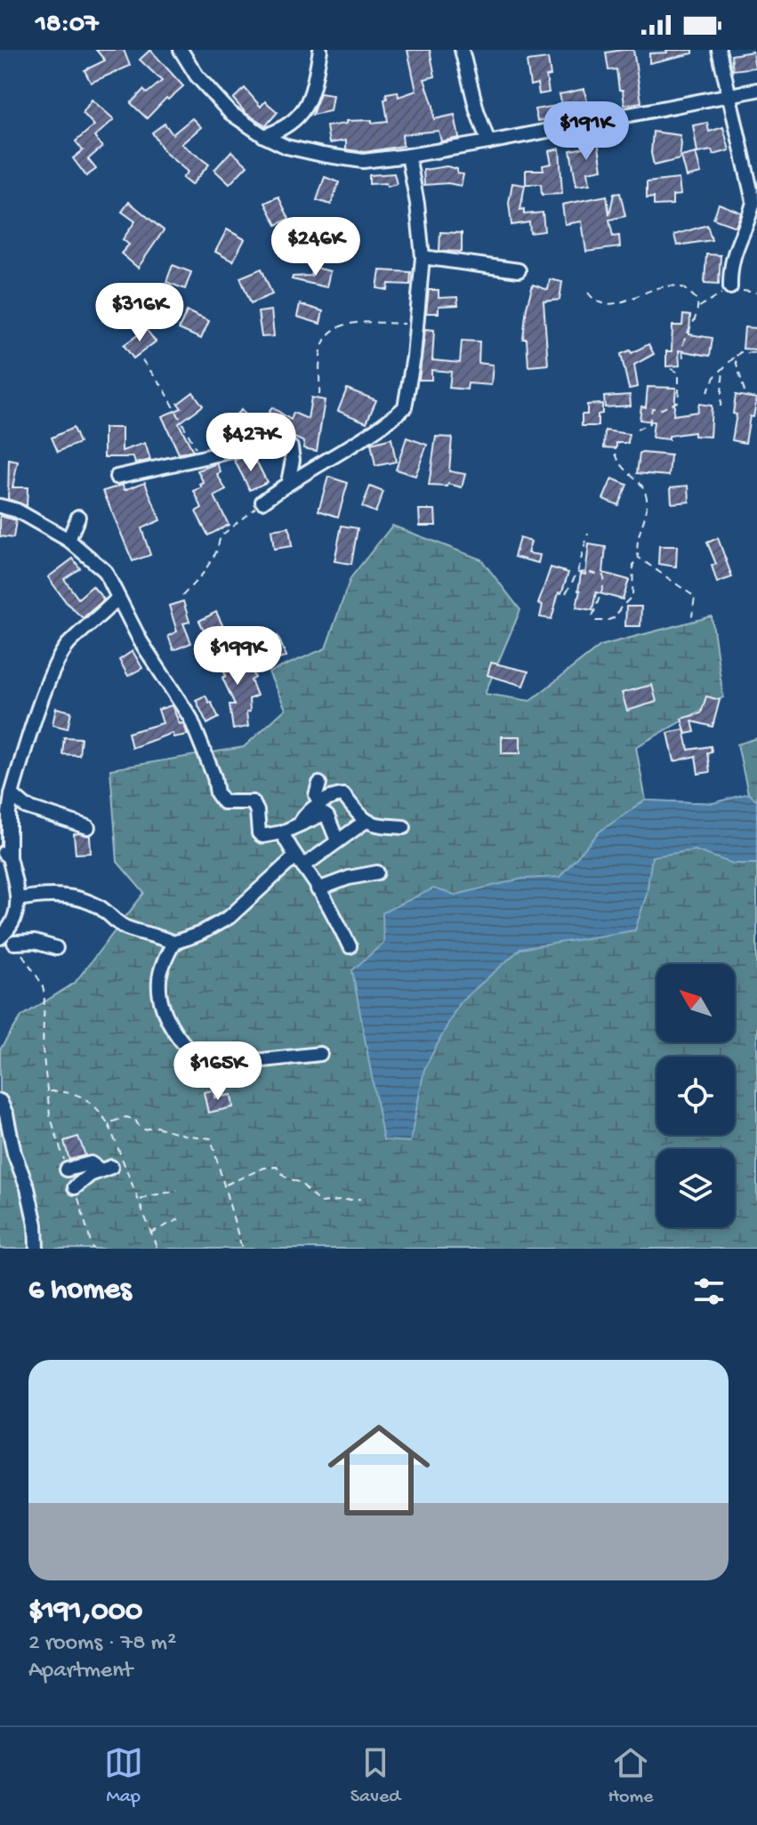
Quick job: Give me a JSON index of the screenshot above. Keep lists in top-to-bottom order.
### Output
{
  "north": "top left",
  "page": {
    "status": "18:07",
    "price": [
      "$191K",
      "$246K",
      "$316K",
      "$427K",
      "$199K",
      "$165K"
    ],
    "heading": "6 homes",
    "list": [
      {
        "name": "$191,000",
        "note": "2 rooms · 78 m² · Apartment"
      }
    ],
    "tabs": ["Map", "Saved", "Home"]
  }
}
